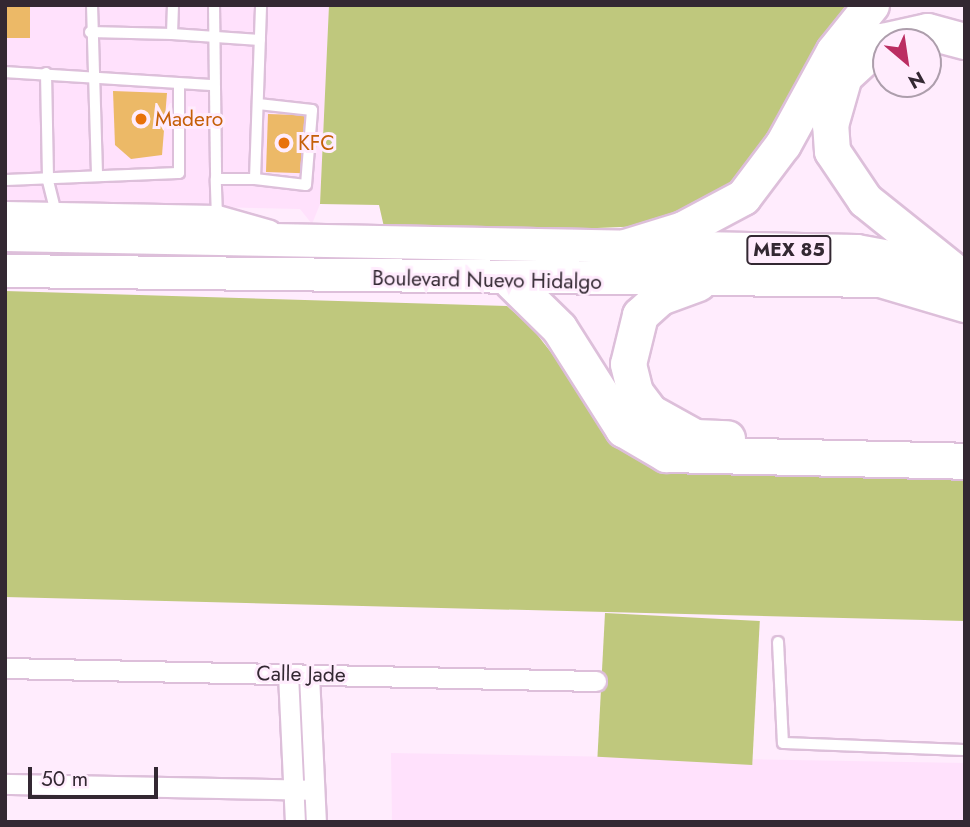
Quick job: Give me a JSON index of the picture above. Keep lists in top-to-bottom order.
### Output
{
  "streets": {
    "main road": ["MEX 85", "Boulevard Nuevo Hidalgo"],
    "street": ["Calle Jade"]
  },
  "places": ["Madero", "KFC"],
  "scale_bar": "50 m",
  "north": "bottom right"
}
